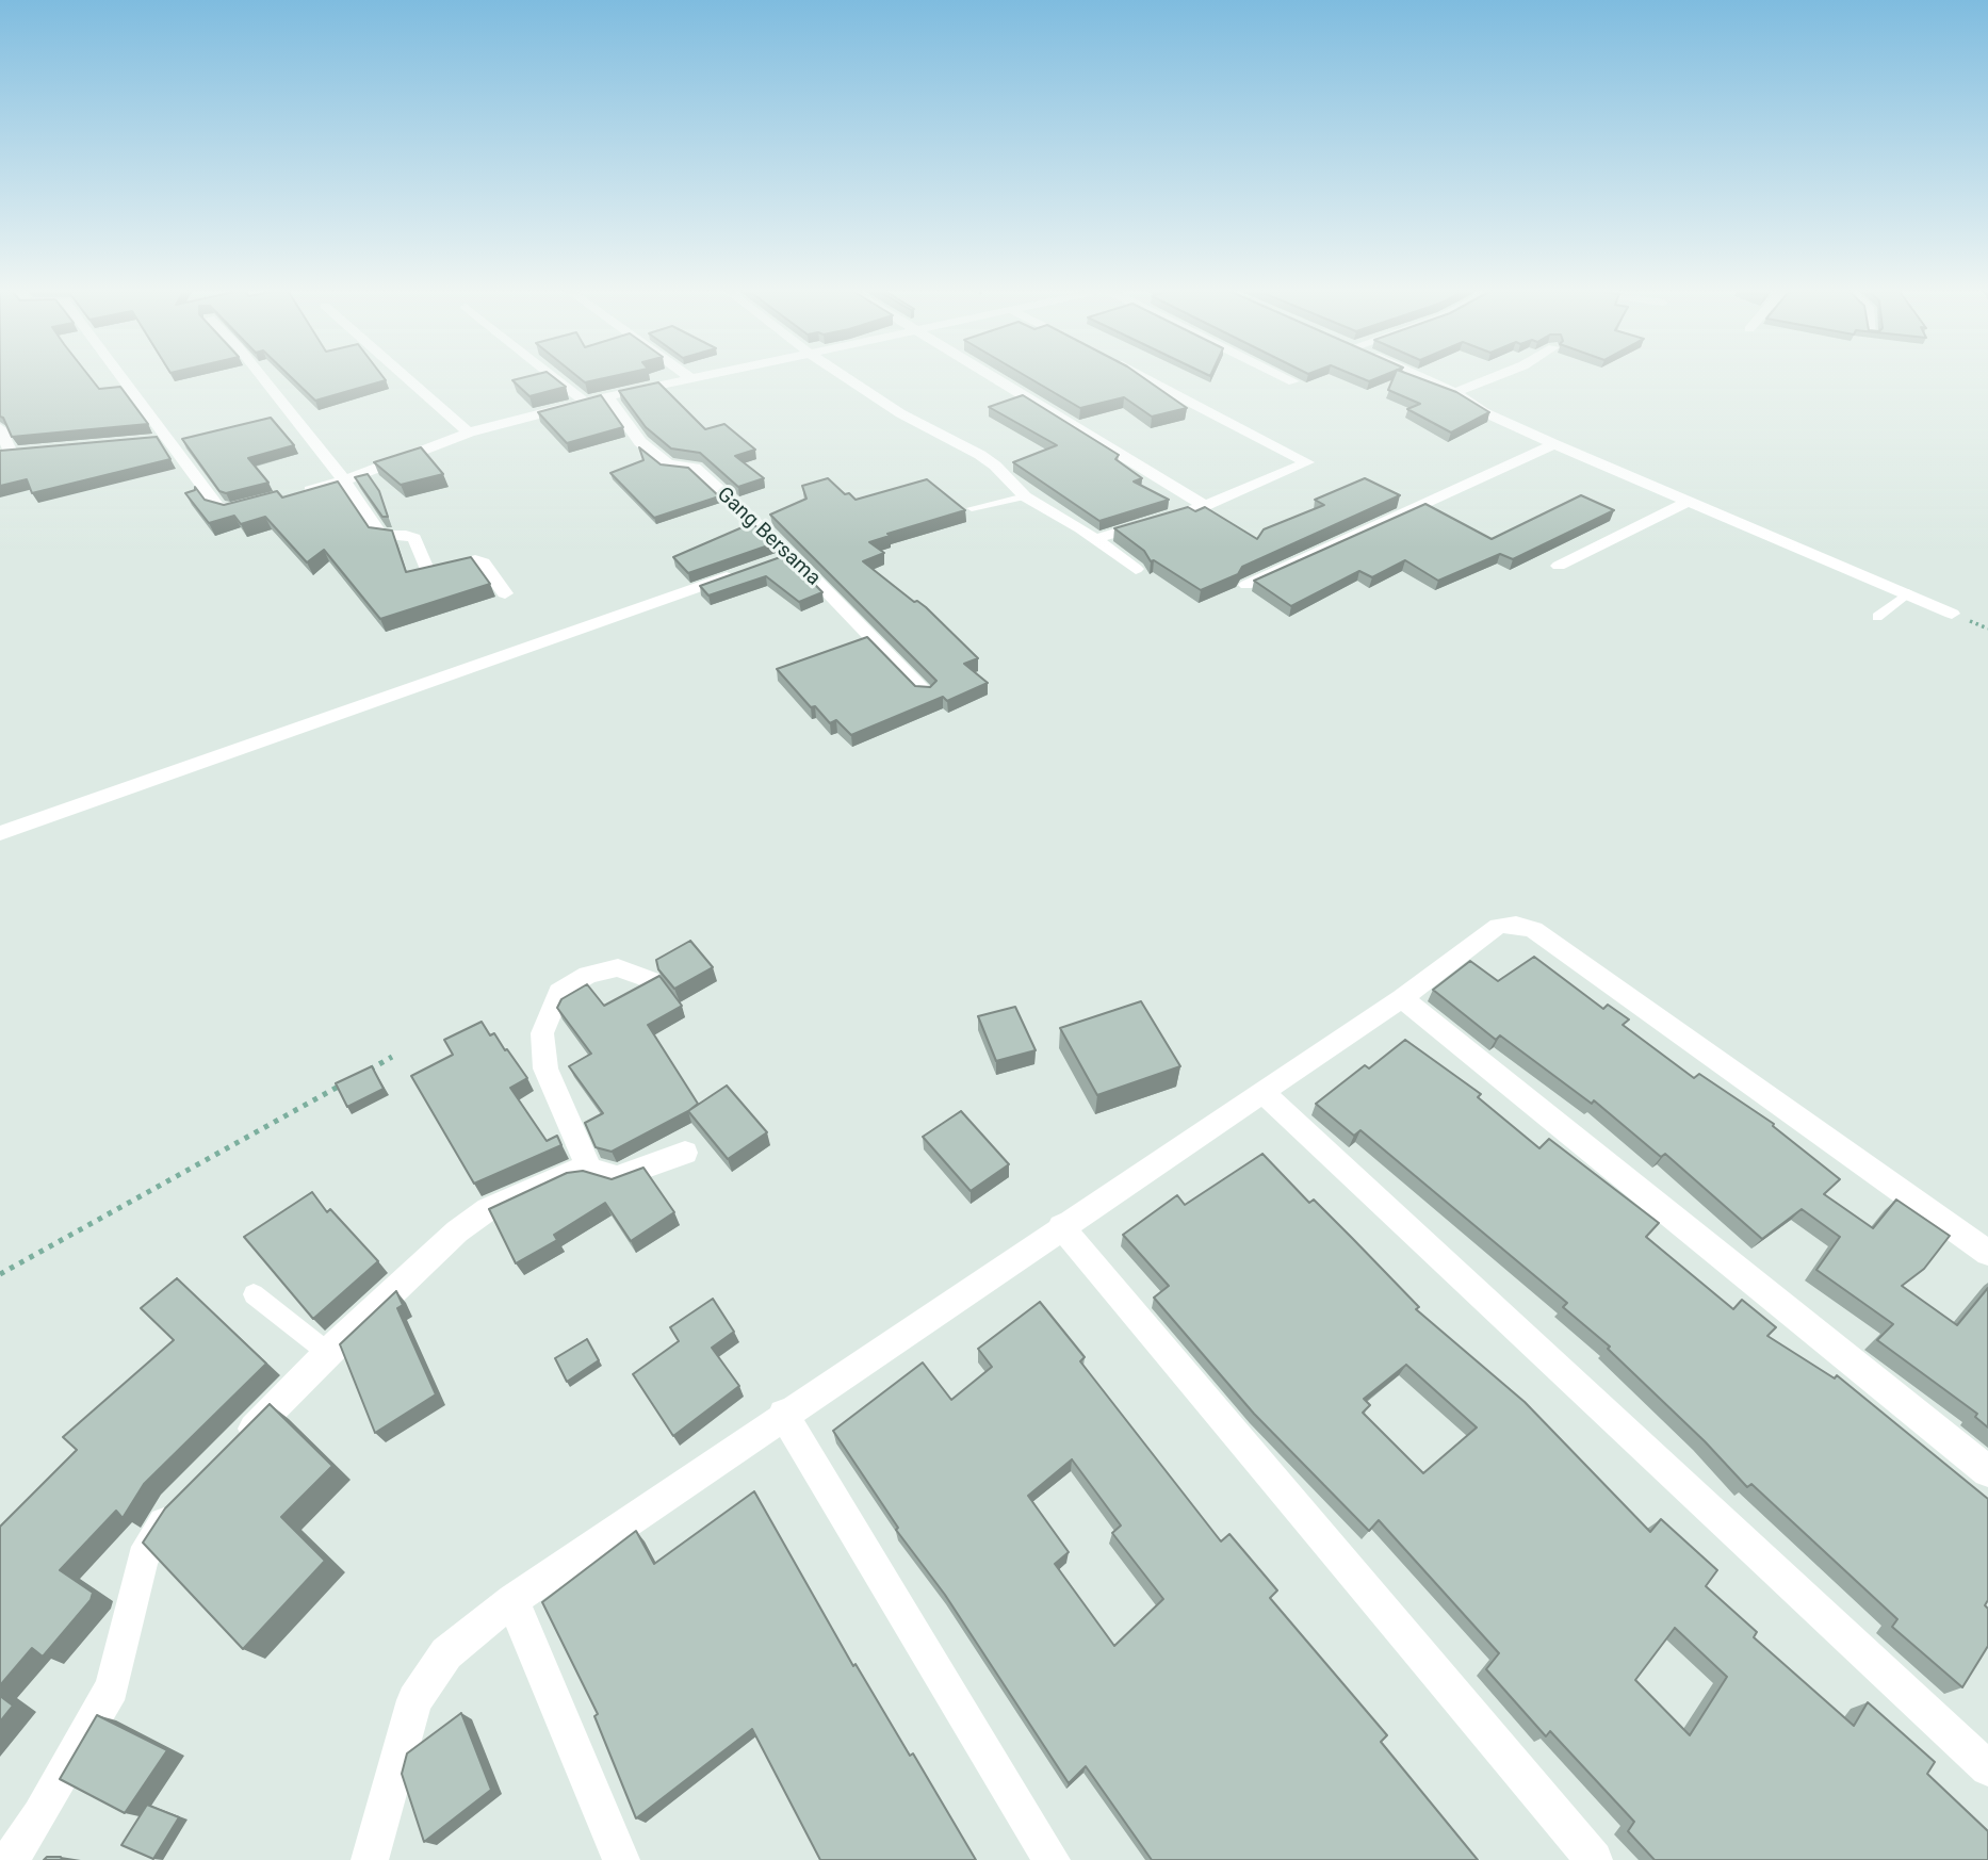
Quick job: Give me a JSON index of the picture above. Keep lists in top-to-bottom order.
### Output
{
  "streets": {
    "street": ["Gang Bersama"]
  }
}
